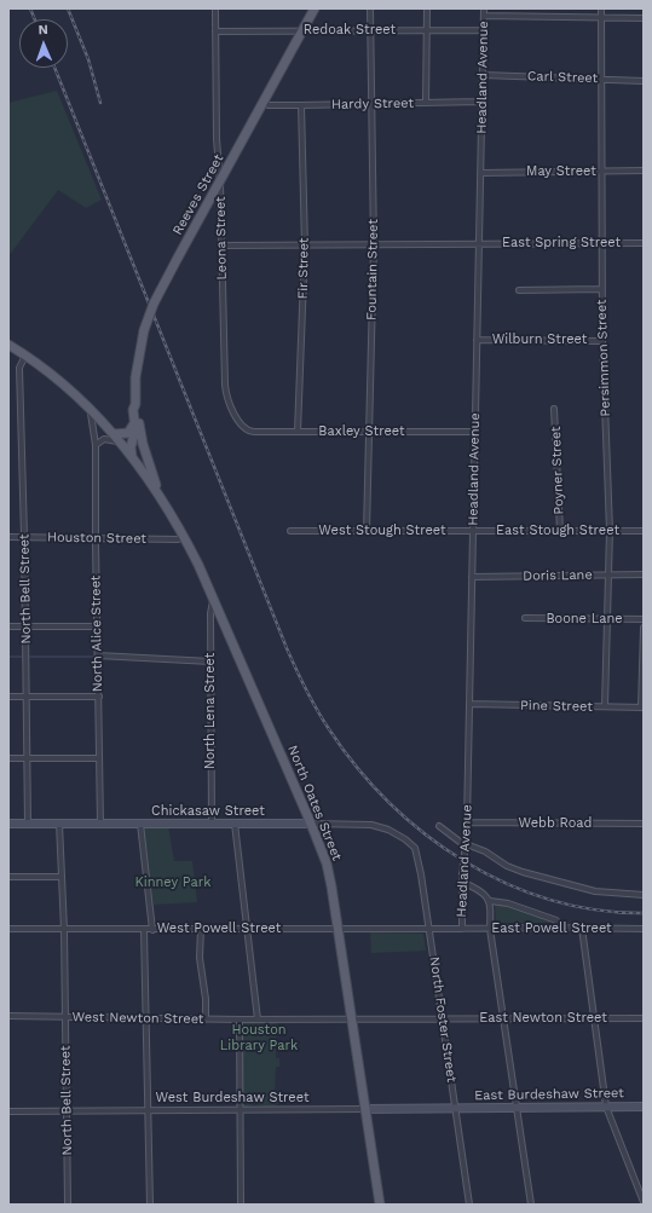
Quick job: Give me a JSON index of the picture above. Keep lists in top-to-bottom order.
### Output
{
  "streets": {
    "main road": ["Reeves Street", "North Oates Street"],
    "street": [
      "Redoak Street",
      "Headland Avenue",
      "Carl Street",
      "Hardy Street",
      "May Street",
      "Leona Street",
      "East Spring Street",
      "Fir Street",
      "Fountain Street",
      "Wilburn Street",
      "Persimmon Street",
      "Baxley Street",
      "Poyner Street",
      "West Stough Street",
      "East Stough Street",
      "Houston Street",
      "Doris Lane",
      "North Bell Street",
      "Boone Lane",
      "North Alice Street",
      "Pine Street",
      "North Lena Street",
      "Chickasaw Street",
      "Webb Road",
      "West Powell Street",
      "East Powell Street",
      "West Newton Street",
      "East Newton Street",
      "North Foster Street",
      "East Burdeshaw Street",
      "West Burdeshaw Street"
    ]
  },
  "crossings": [
    ["Redoak Street", "Headland Avenue"],
    ["Redoak Street", "Reeves Street"],
    ["Redoak Street", "Leona Street"],
    ["Redoak Street", "Fountain Street"],
    ["Headland Avenue", "Carl Street"],
    ["Headland Avenue", "Hardy Street"],
    ["Headland Avenue", "May Street"],
    ["Headland Avenue", "East Spring Street"],
    ["Headland Avenue", "Wilburn Street"],
    ["Headland Avenue", "Baxley Street"],
    ["Headland Avenue", "West Stough Street"],
    ["Headland Avenue", "East Stough Street"],
    ["Headland Avenue", "Doris Lane"],
    ["Headland Avenue", "Pine Street"],
    ["Headland Avenue", "Webb Road"],
    ["Headland Avenue", "East Powell Street"],
    ["Carl Street", "Persimmon Street"],
    ["Hardy Street", "Reeves Street"],
    ["Hardy Street", "Fir Street"],
    ["Hardy Street", "Fountain Street"],
    ["May Street", "Persimmon Street"],
    ["Reeves Street", "Leona Street"],
    ["Reeves Street", "North Oates Street"],
    ["Leona Street", "East Spring Street"],
    ["Leona Street", "Baxley Street"],
    ["East Spring Street", "Fir Street"],
    ["East Spring Street", "Fountain Street"],
    ["East Spring Street", "Persimmon Street"],
    ["Fir Street", "Baxley Street"],
    ["Fountain Street", "Baxley Street"],
    ["Fountain Street", "West Stough Street"],
    ["Wilburn Street", "Persimmon Street"],
    ["Persimmon Street", "East Stough Street"],
    ["Persimmon Street", "Doris Lane"],
    ["Persimmon Street", "Boone Lane"],
    ["Persimmon Street", "Pine Street"],
    ["Poyner Street", "East Stough Street"],
    ["West Stough Street", "East Stough Street"],
    ["Houston Street", "North Bell Street"],
    ["Houston Street", "North Alice Street"],
    ["Houston Street", "North Oates Street"],
    ["North Bell Street", "Chickasaw Street"],
    ["North Bell Street", "West Powell Street"],
    ["North Bell Street", "West Newton Street"],
    ["North Bell Street", "West Burdeshaw Street"],
    ["North Alice Street", "Chickasaw Street"],
    ["North Lena Street", "North Oates Street"],
    ["North Lena Street", "Chickasaw Street"],
    ["North Oates Street", "Chickasaw Street"],
    ["North Oates Street", "West Powell Street"],
    ["North Oates Street", "West Newton Street"],
    ["North Oates Street", "West Burdeshaw Street"],
    ["Chickasaw Street", "North Foster Street"],
    ["West Powell Street", "East Powell Street"],
    ["West Powell Street", "North Foster Street"],
    ["East Powell Street", "North Foster Street"],
    ["West Newton Street", "East Newton Street"],
    ["West Newton Street", "North Foster Street"],
    ["East Newton Street", "North Foster Street"],
    ["North Foster Street", "East Burdeshaw Street"],
    ["North Foster Street", "West Burdeshaw Street"],
    ["East Burdeshaw Street", "West Burdeshaw Street"]
  ],
  "parks": ["Kinney Park", "Houston Library Park"],
  "north": "top"
}
